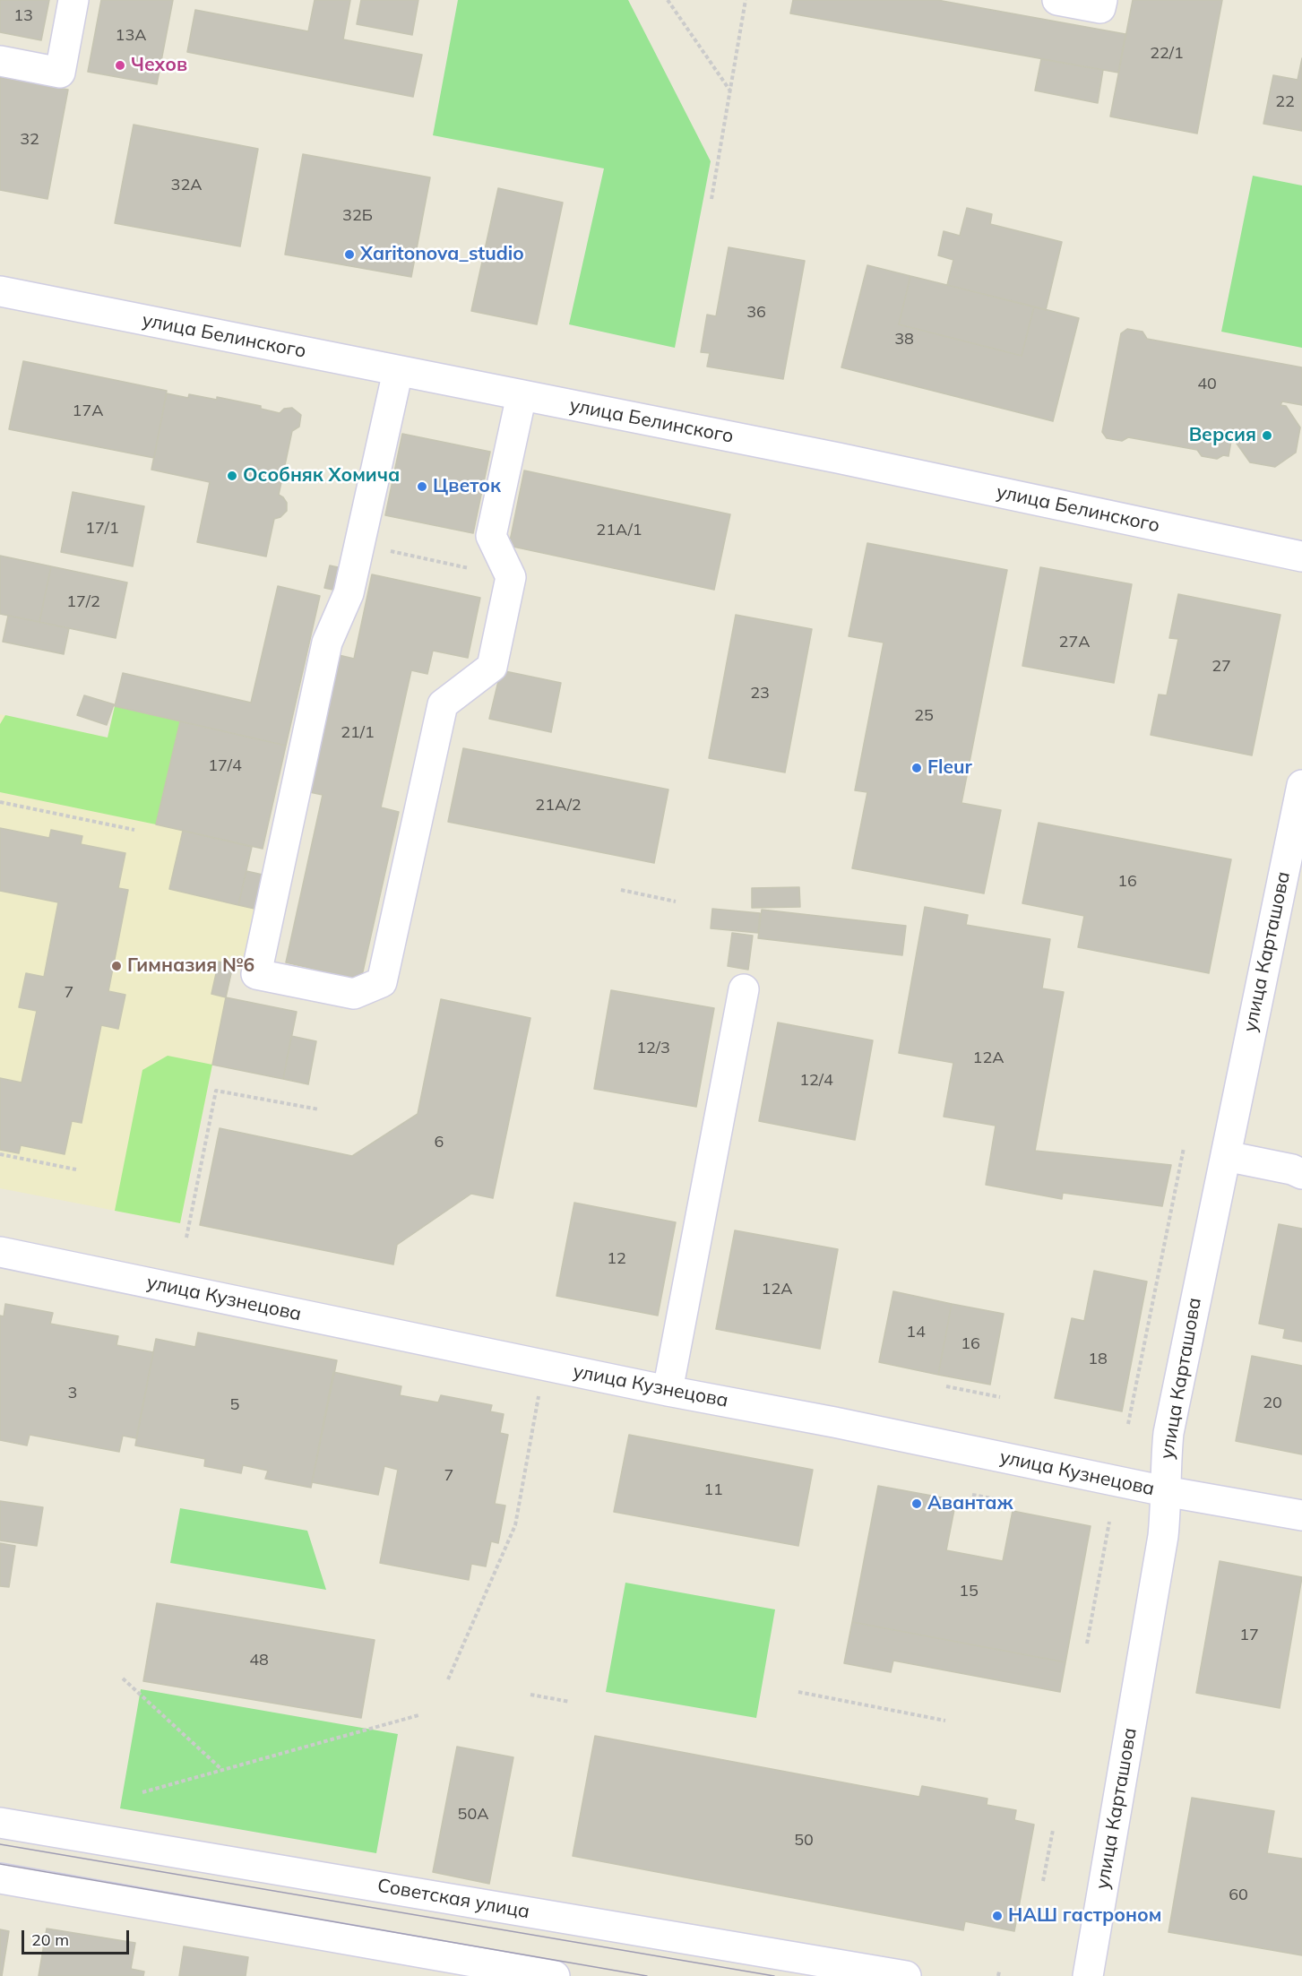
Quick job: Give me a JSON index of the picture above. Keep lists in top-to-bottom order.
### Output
{
  "streets": {
    "street": [
      "улица Белинского",
      "улица Карташова",
      "улица Кузнецова",
      "Советская улица"
    ]
  },
  "crossings": [
    ["улица Карташова", "улица Кузнецова"]
  ],
  "places": [
    "Чехов",
    "Xaritonova_studio",
    "Версия",
    "Особняк Хомича",
    "Цветок",
    "Fleur",
    "Гимназия №6",
    "Авантаж",
    "НАШ гастроном"
  ],
  "house_numbers": [
    "13",
    "13А",
    "22/1",
    "22",
    "32",
    "32А",
    "32Б",
    "36",
    "38",
    "40",
    "17А",
    "17/1",
    "21А/1",
    "17/2",
    "27А",
    "27",
    "23",
    "25",
    "21/1",
    "17/4",
    "21А/2",
    "16",
    "7",
    "12/3",
    "12А",
    "12/4",
    "6",
    "12",
    "12А",
    "14",
    "16",
    "18",
    "3",
    "20",
    "5",
    "7",
    "11",
    "15",
    "17",
    "48",
    "50А",
    "50",
    "60"
  ],
  "scale_bar": "20 m"
}
